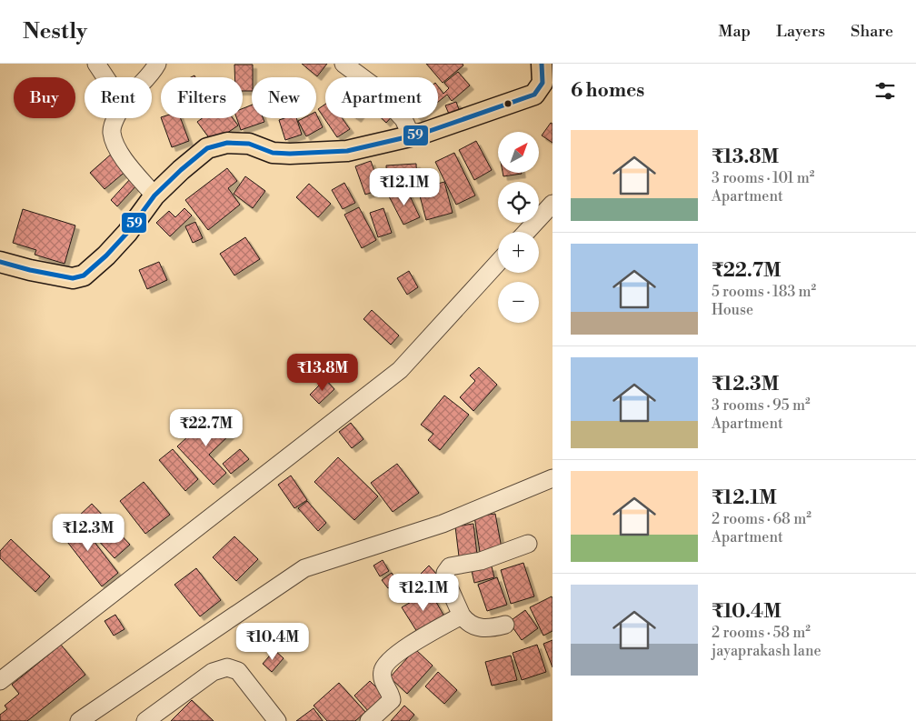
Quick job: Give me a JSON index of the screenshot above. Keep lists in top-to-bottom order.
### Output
{
  "lines": ["transit line 59"],
  "north": "top right",
  "page": {
    "header": "Nestly",
    "nav": ["Map", "Layers", "Share"],
    "heading": "6 homes",
    "chip": [
      "Buy",
      "Rent",
      "Filters",
      "New",
      "Apartment"
    ],
    "list": [
      {
        "name": "₹13.8M",
        "note": "3 rooms · 101 m² · Apartment"
      },
      {
        "name": "₹22.7M",
        "note": "5 rooms · 183 m² · House"
      },
      {
        "name": "₹12.3M",
        "note": "3 rooms · 95 m² · Apartment"
      },
      {
        "name": "₹12.1M",
        "note": "2 rooms · 68 m² · Apartment"
      },
      {
        "name": "₹10.4M",
        "note": "2 rooms · 58 m² · jayaprakash lane"
      }
    ],
    "map_buttons": ["+", "−"],
    "price": [
      "₹12.1M",
      "₹13.8M",
      "₹22.7M",
      "₹12.3M",
      "₹12.1M",
      "₹10.4M"
    ]
  }
}
